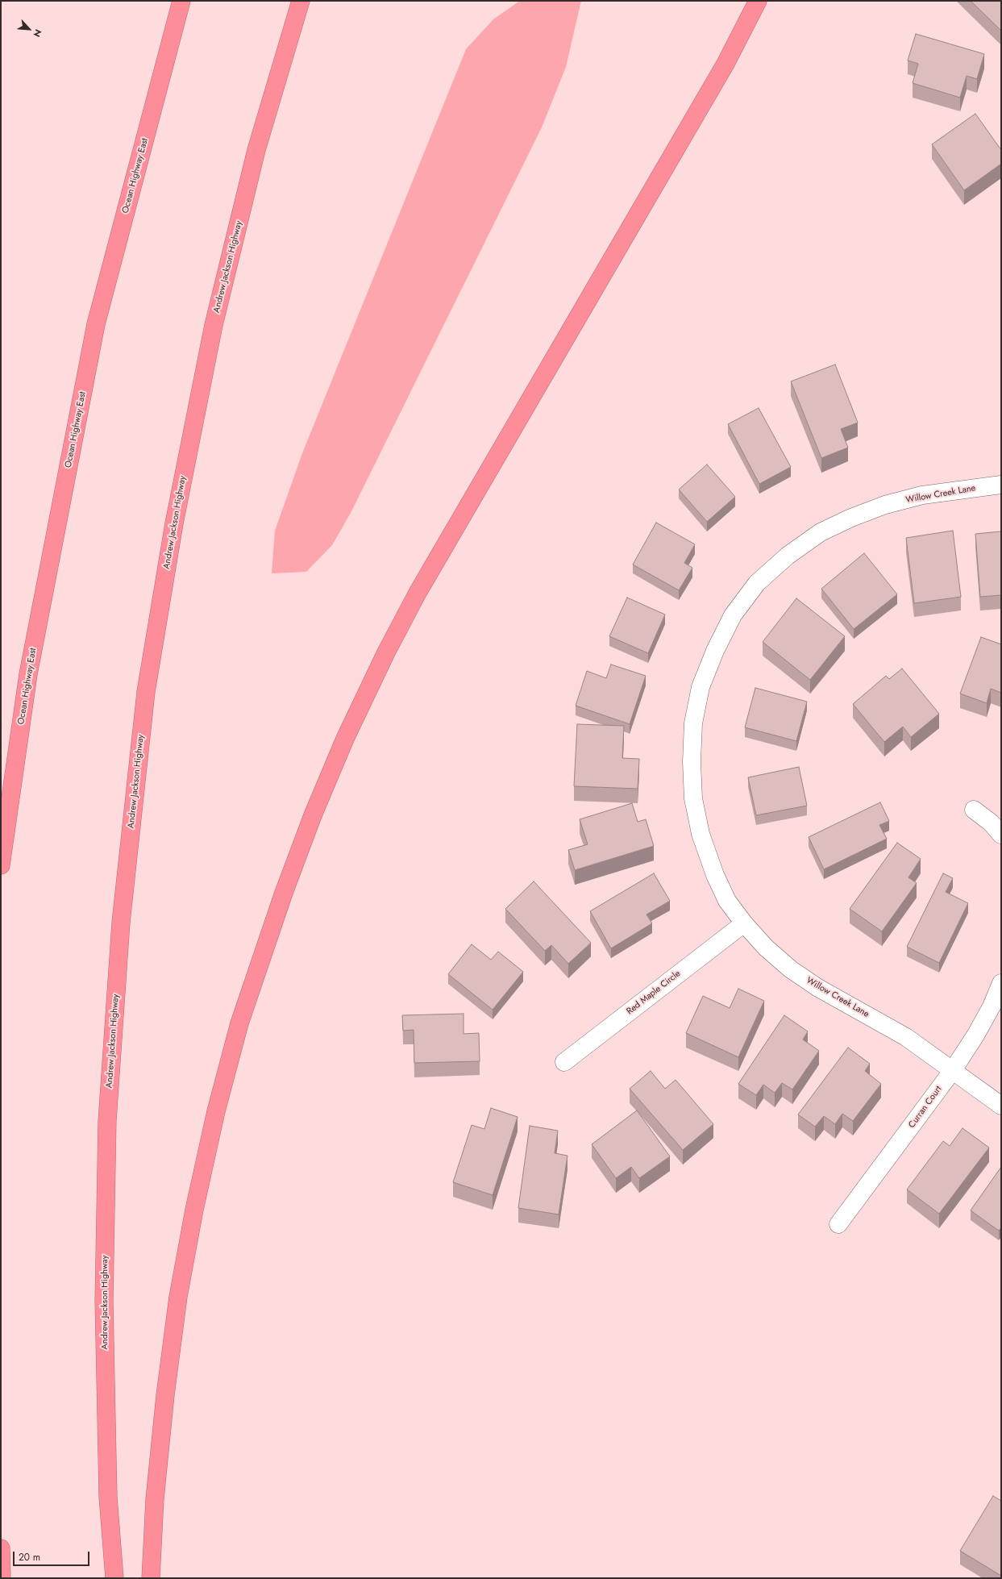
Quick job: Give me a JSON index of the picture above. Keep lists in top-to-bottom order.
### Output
{
  "streets": {
    "highway": ["Ocean Highway East", "Andrew Jackson Highway"],
    "street": ["Willow Creek Lane", "Red Maple Circle", "Curran Court"]
  },
  "crossings": [
    ["Willow Creek Lane", "Red Maple Circle"],
    ["Willow Creek Lane", "Curran Court"]
  ],
  "scale_bar": "20 m",
  "north": "bottom right"
}
